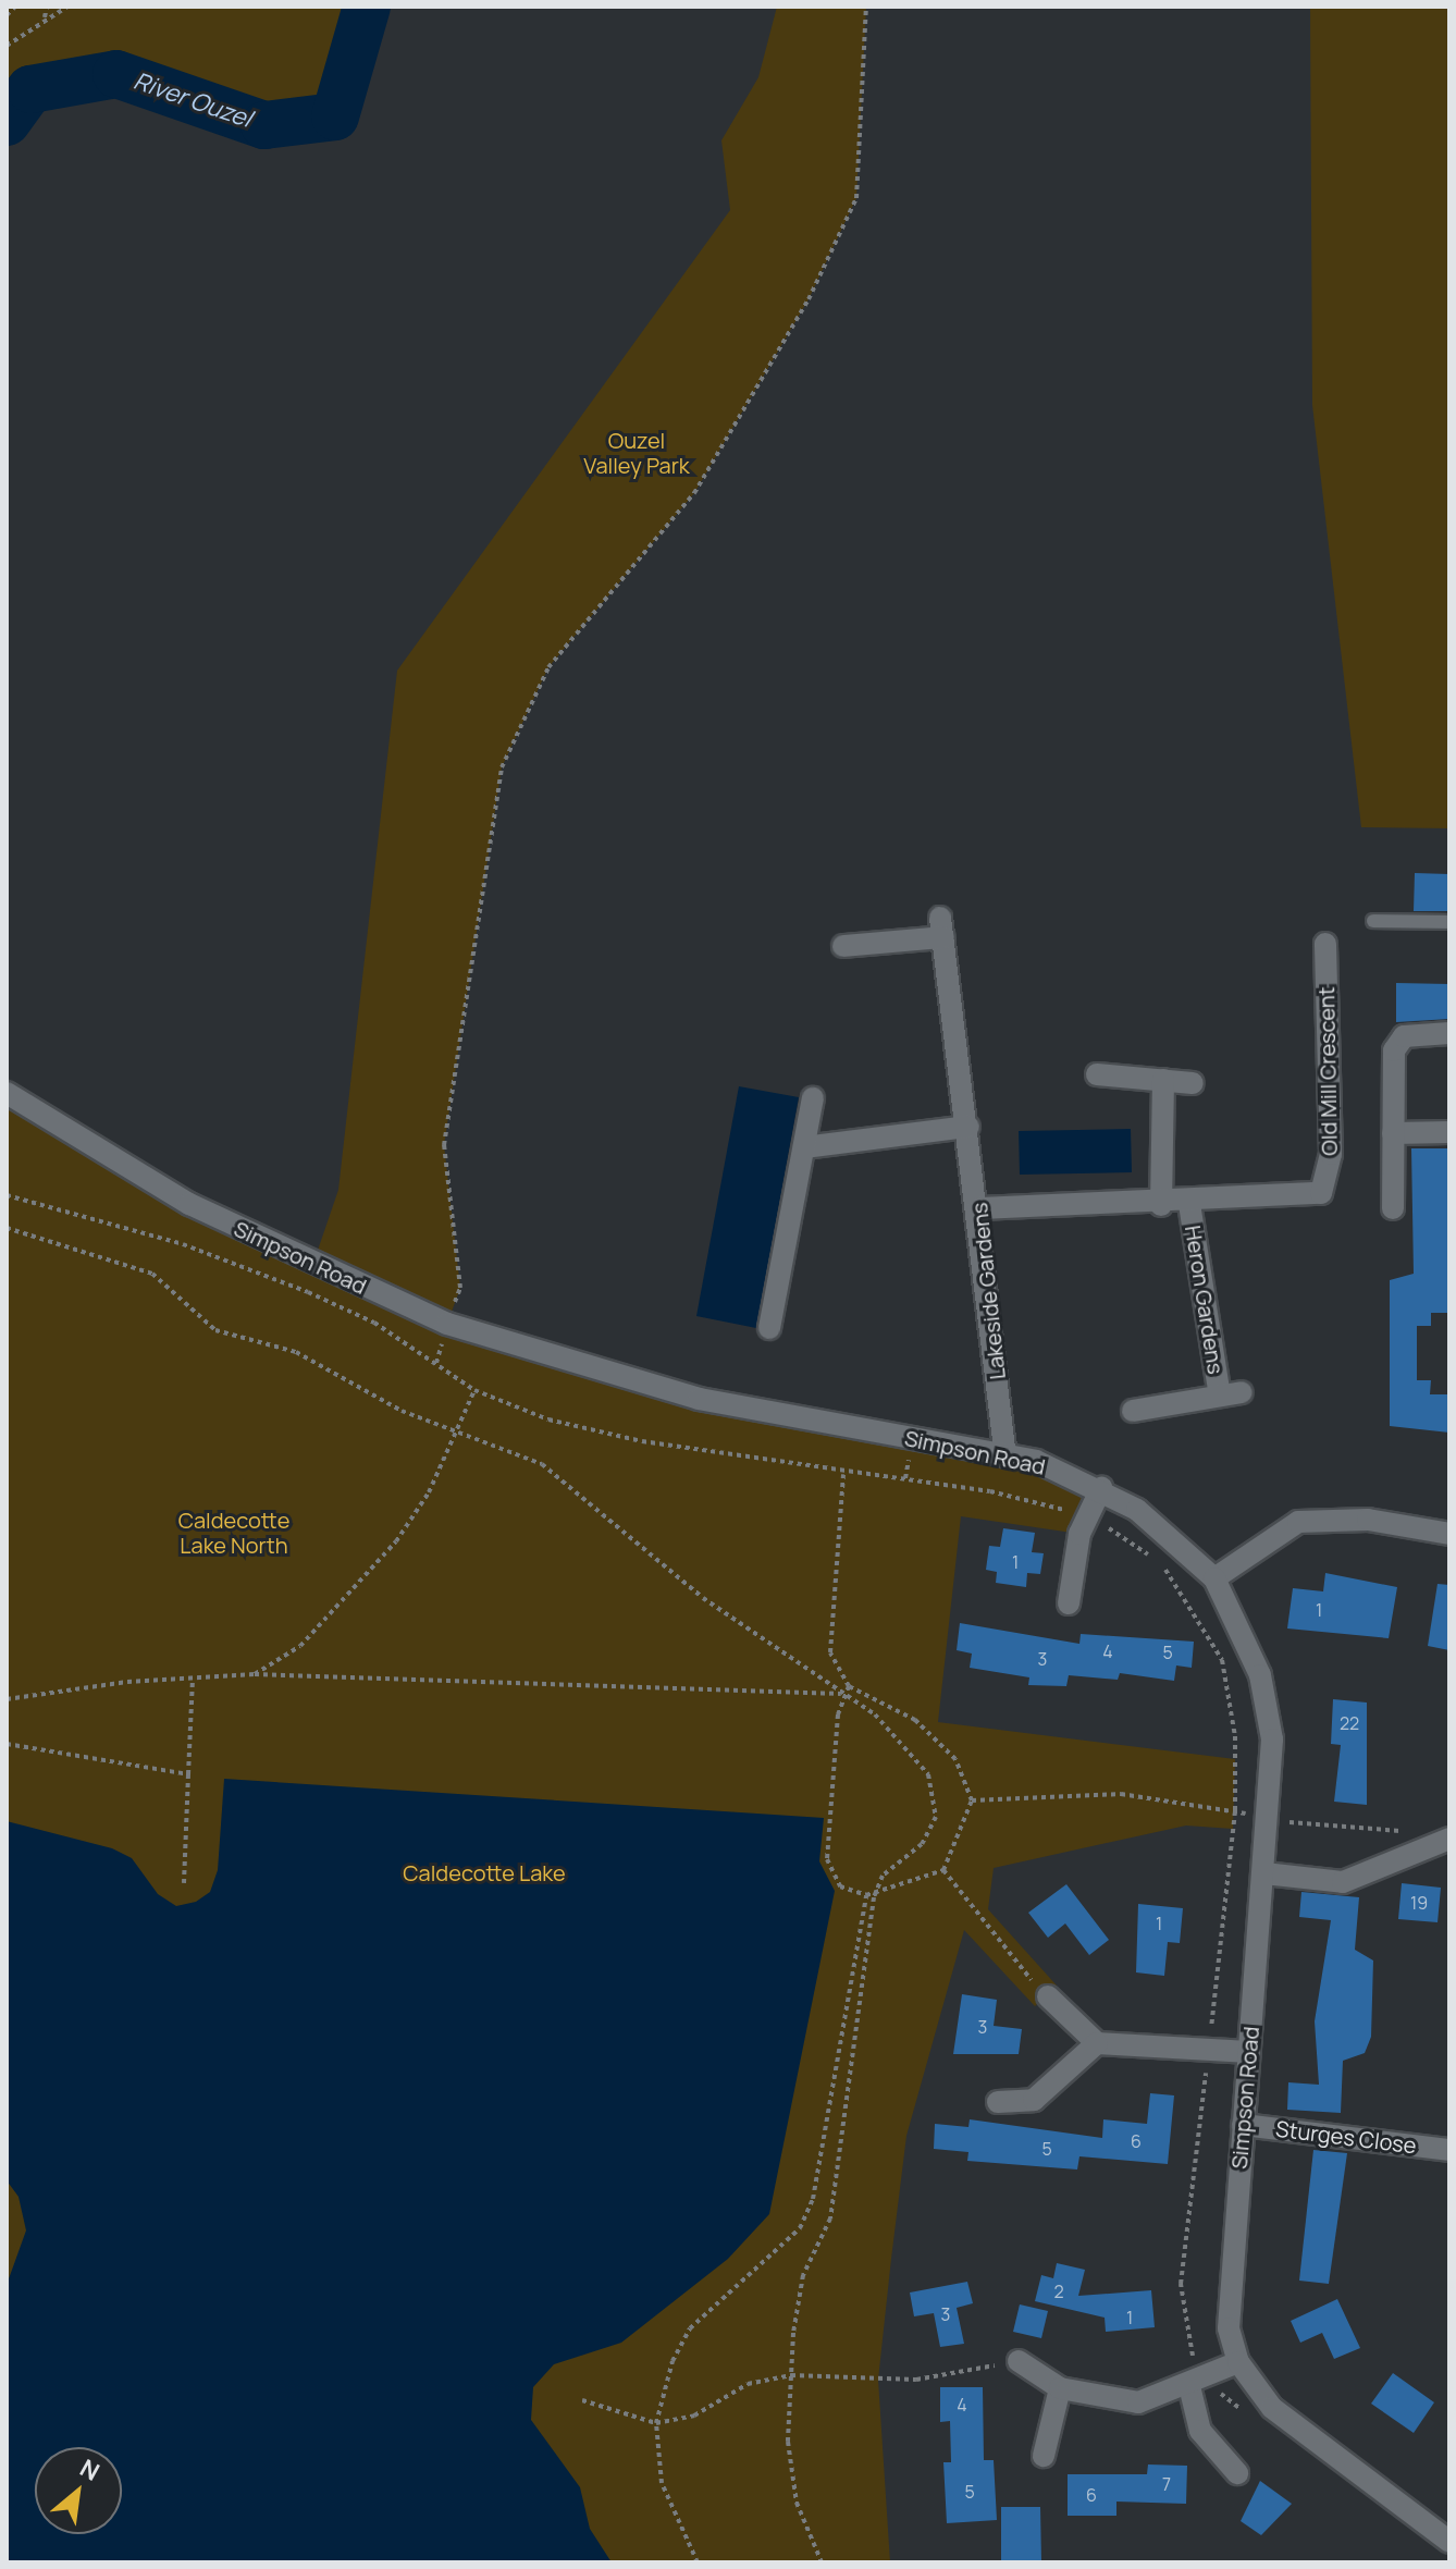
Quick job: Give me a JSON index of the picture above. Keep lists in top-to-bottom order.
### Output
{
  "streets": {
    "street": [
      "Old Mill Crescent",
      "Simpson Road",
      "Lakeside Gardens",
      "Heron Gardens",
      "Sturges Close"
    ]
  },
  "crossings": [
    ["Old Mill Crescent", "Lakeside Gardens"],
    ["Old Mill Crescent", "Heron Gardens"],
    ["Simpson Road", "Lakeside Gardens"],
    ["Simpson Road", "Sturges Close"]
  ],
  "water": ["River Ouzel"],
  "parks": ["Ouzel Valley Park", "Caldecotte Lake North", "Caldecotte Lake"],
  "house_numbers": [
    "1",
    "1",
    "4",
    "5",
    "3",
    "22",
    "19",
    "1",
    "3",
    "6",
    "5",
    "2",
    "3",
    "1",
    "4",
    "7",
    "5",
    "6"
  ],
  "north": "top right"
}
